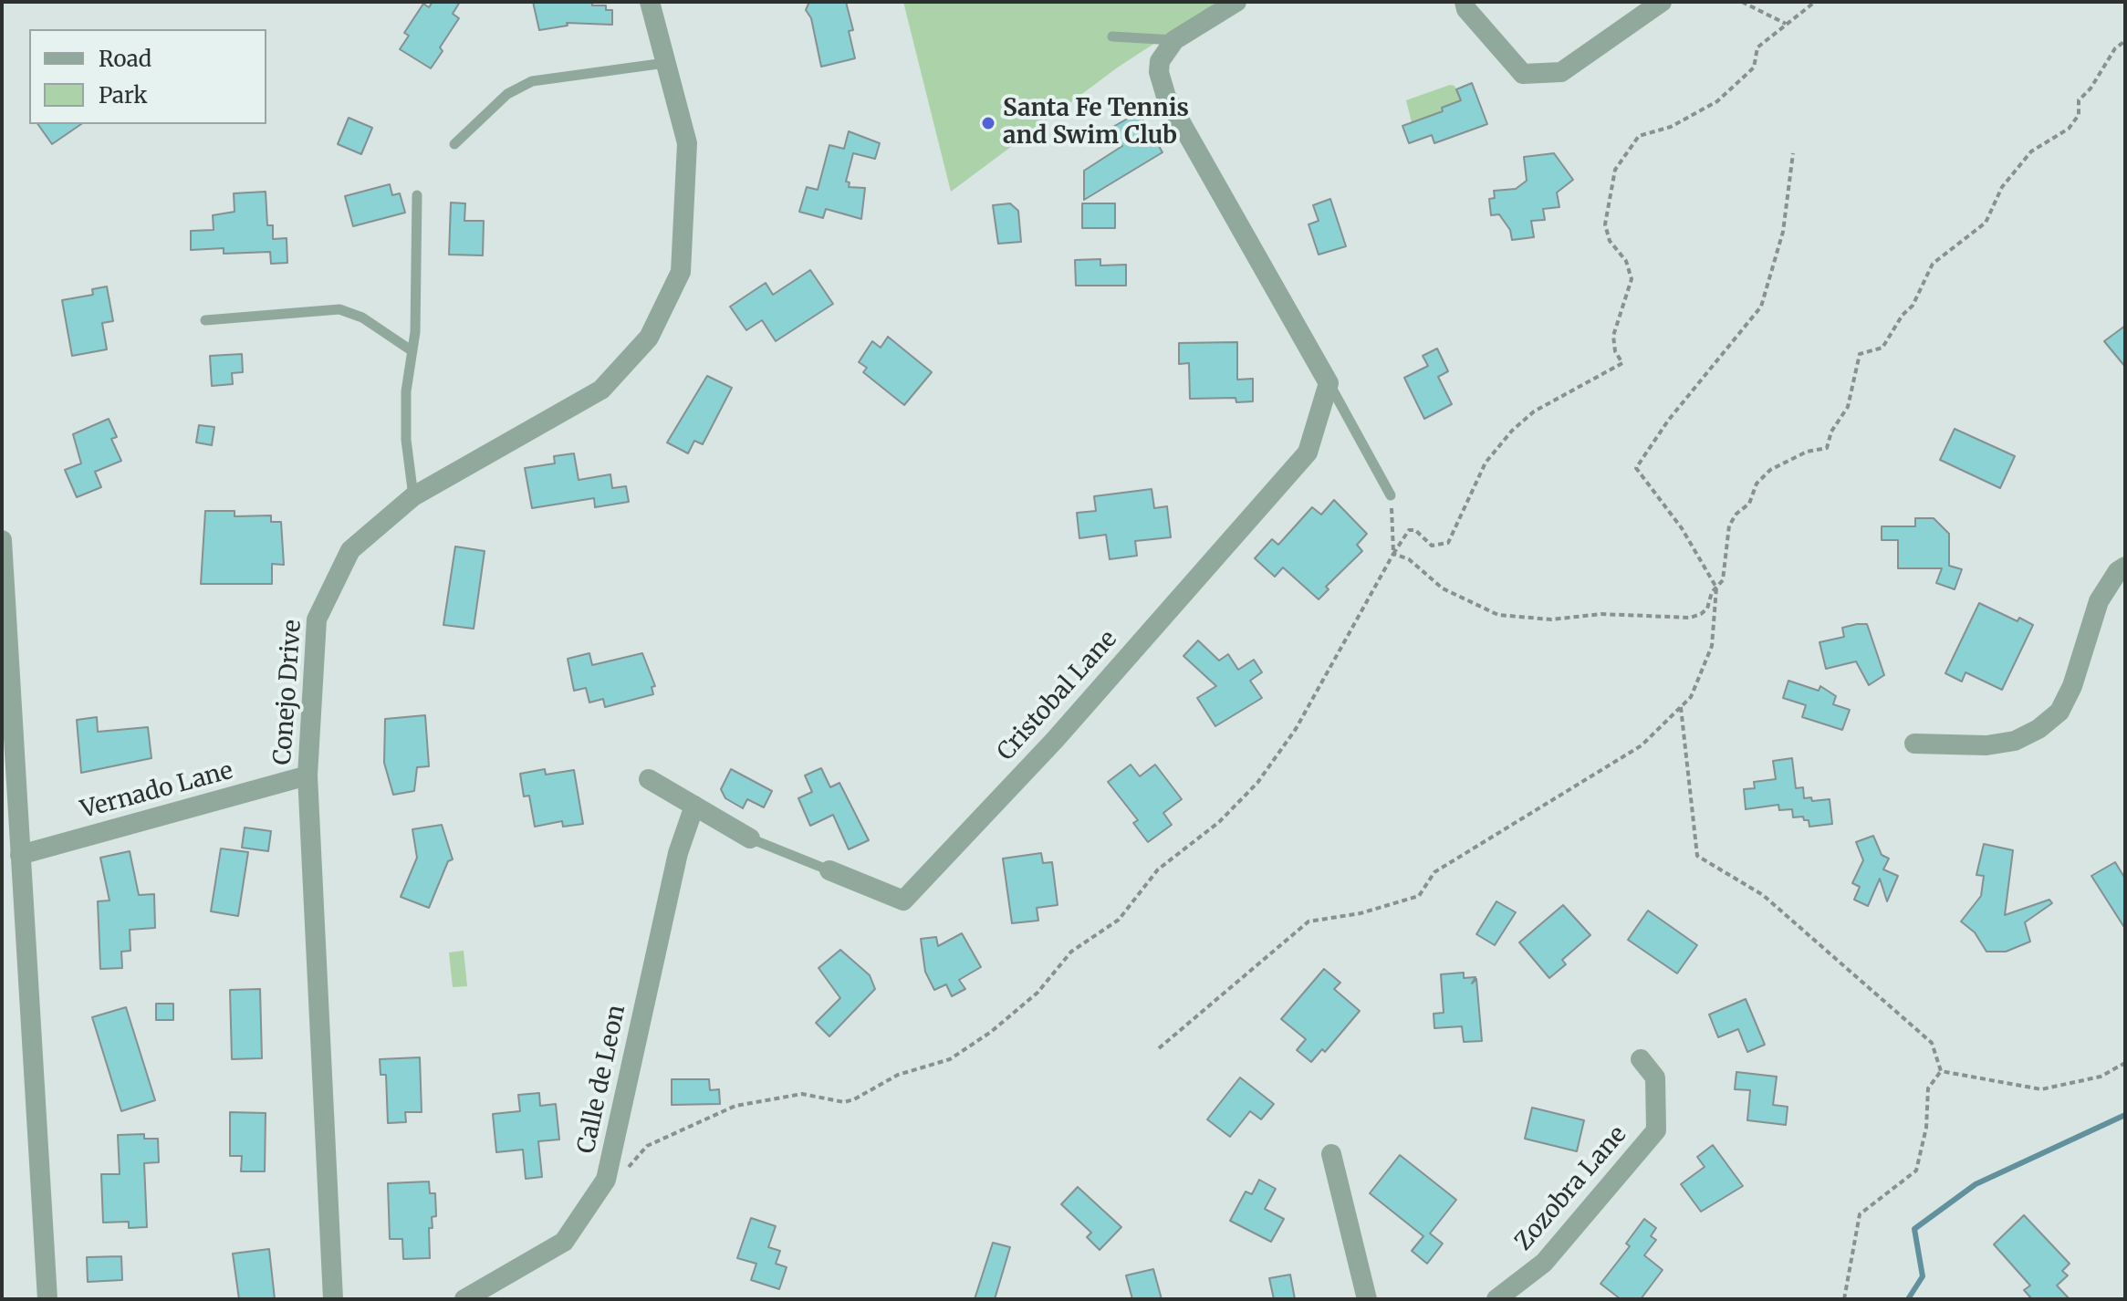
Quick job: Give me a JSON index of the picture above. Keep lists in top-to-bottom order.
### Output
{
  "streets": {
    "street": [
      "Conejo Drive",
      "Cristobal Lane",
      "Vernado Lane",
      "Calle de Leon",
      "Zozobra Lane"
    ]
  },
  "crossings": [
    ["Conejo Drive", "Vernado Lane"]
  ],
  "places": ["Santa Fe Tennis and Swim Club"],
  "legend": ["Road", "Park"]
}
